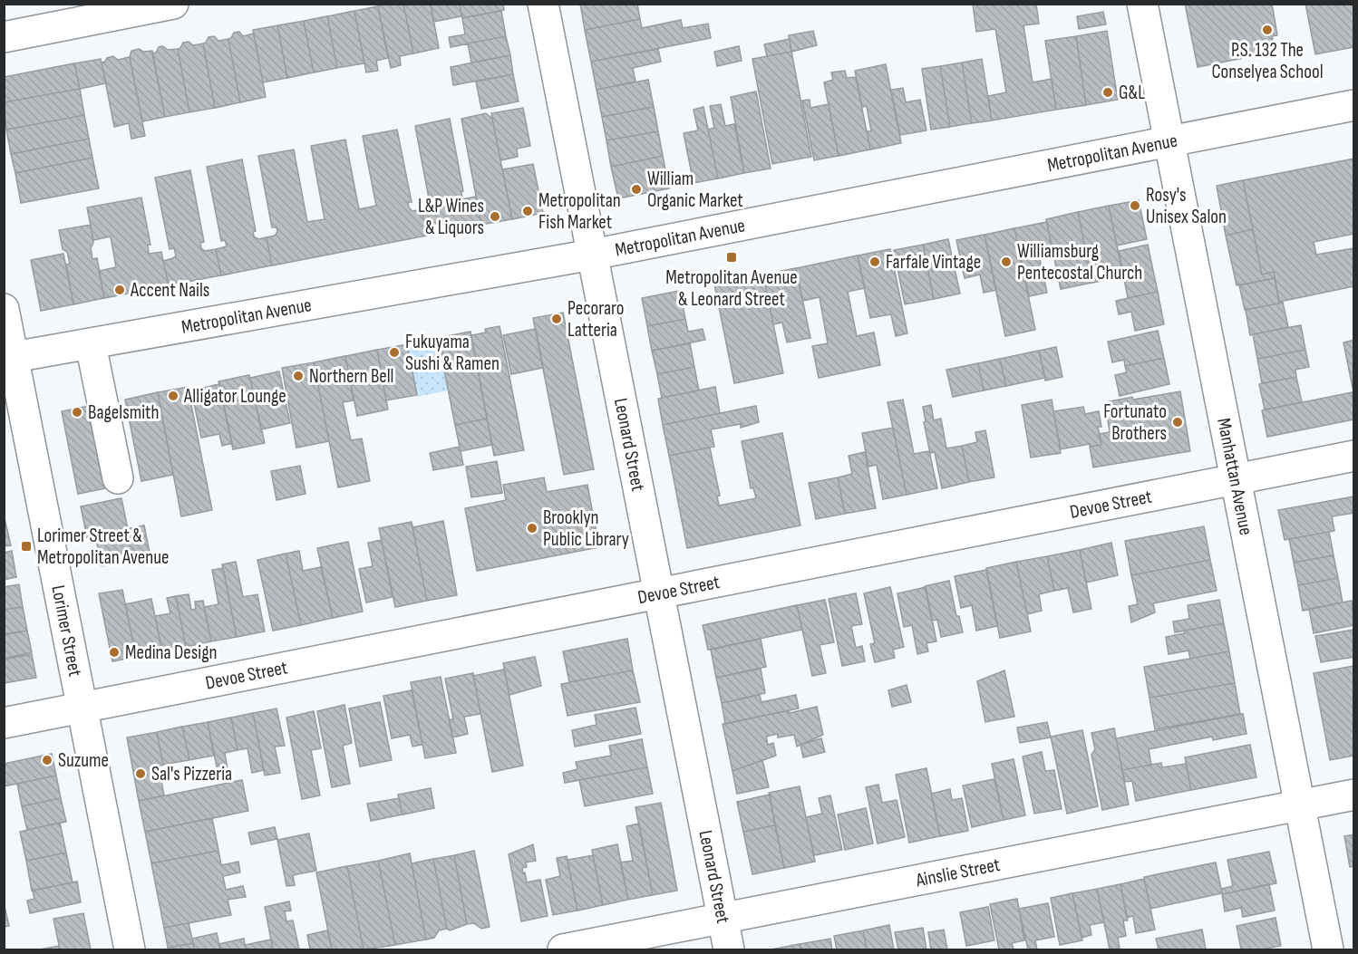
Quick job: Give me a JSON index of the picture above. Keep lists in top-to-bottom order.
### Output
{
  "streets": {
    "street": [
      "Metropolitan Avenue",
      "Leonard Street",
      "Manhattan Avenue",
      "Devoe Street",
      "Lorimer Street",
      "Ainslie Street"
    ]
  },
  "crossings": [
    ["Metropolitan Avenue", "Leonard Street"],
    ["Metropolitan Avenue", "Manhattan Avenue"],
    ["Metropolitan Avenue", "Lorimer Street"],
    ["Leonard Street", "Devoe Street"],
    ["Leonard Street", "Ainslie Street"],
    ["Manhattan Avenue", "Devoe Street"],
    ["Manhattan Avenue", "Ainslie Street"],
    ["Devoe Street", "Lorimer Street"]
  ],
  "places": {
    "other": [
      "P.S. 132 The Conselyea School",
      "G&L",
      "William Organic Market",
      "Rosy's Unisex Salon",
      "Metropolitan Fish Market",
      "L&P Wines & Liquors",
      "Farfale Vintage",
      "Williamsburg Pentecostal Church",
      "Accent Nails",
      "Pecoraro Latteria",
      "Fukuyama Sushi & Ramen",
      "Northern Bell",
      "Alligator Lounge",
      "Bagelsmith",
      "Fortunato Brothers",
      "Brooklyn Public Library",
      "Medina Design",
      "Suzume",
      "Sal's Pizzeria"
    ],
    "transit": ["Metropolitan Avenue & Leonard Street", "Lorimer Street & Metropolitan Avenue"]
  }
}
